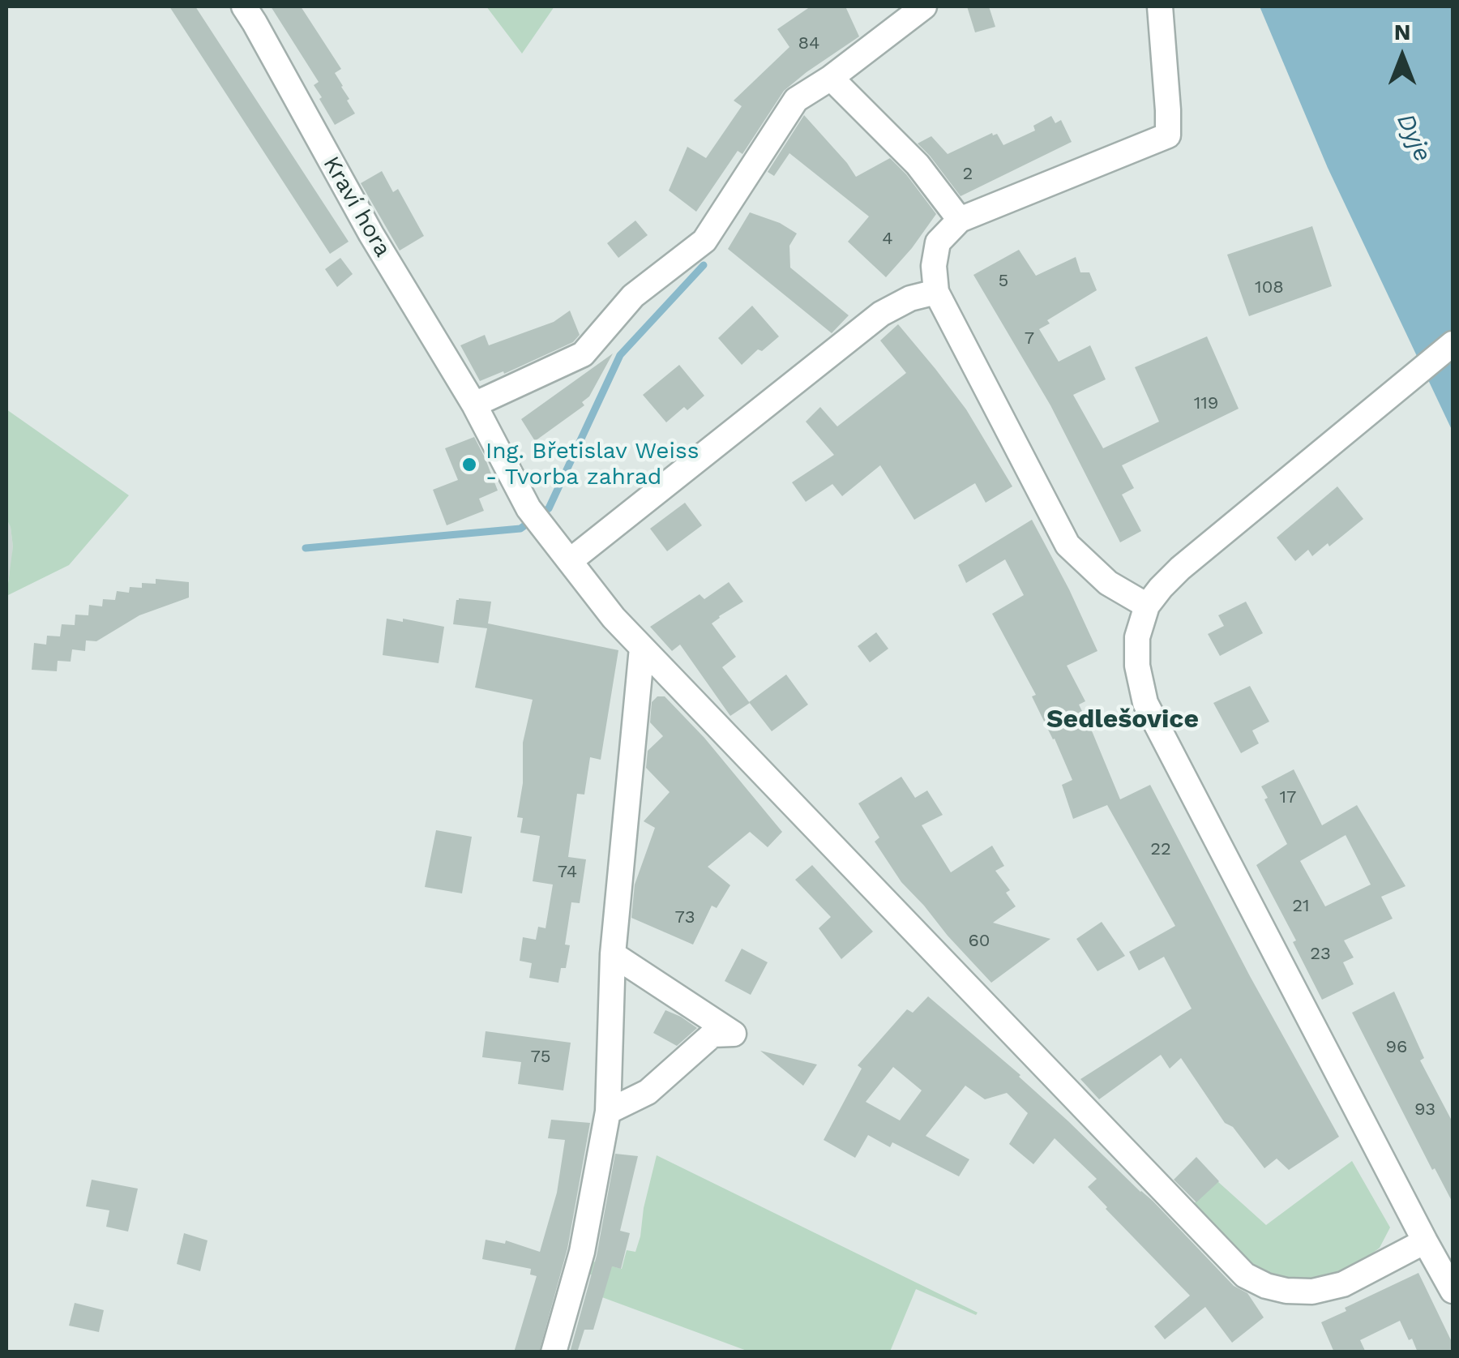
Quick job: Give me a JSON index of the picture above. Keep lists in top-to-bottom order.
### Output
{
  "streets": {
    "street": ["Kraví hora"]
  },
  "districts": ["Sedlešovice"],
  "water": ["Dyje"],
  "places": ["Ing. Břetislav Weiss - Tvorba zahrad"],
  "house_numbers": [
    "84",
    "2",
    "4",
    "5",
    "108",
    "7",
    "119",
    "17",
    "22",
    "74",
    "21",
    "73",
    "60",
    "23",
    "96",
    "75",
    "93"
  ],
  "north": "top"
}
